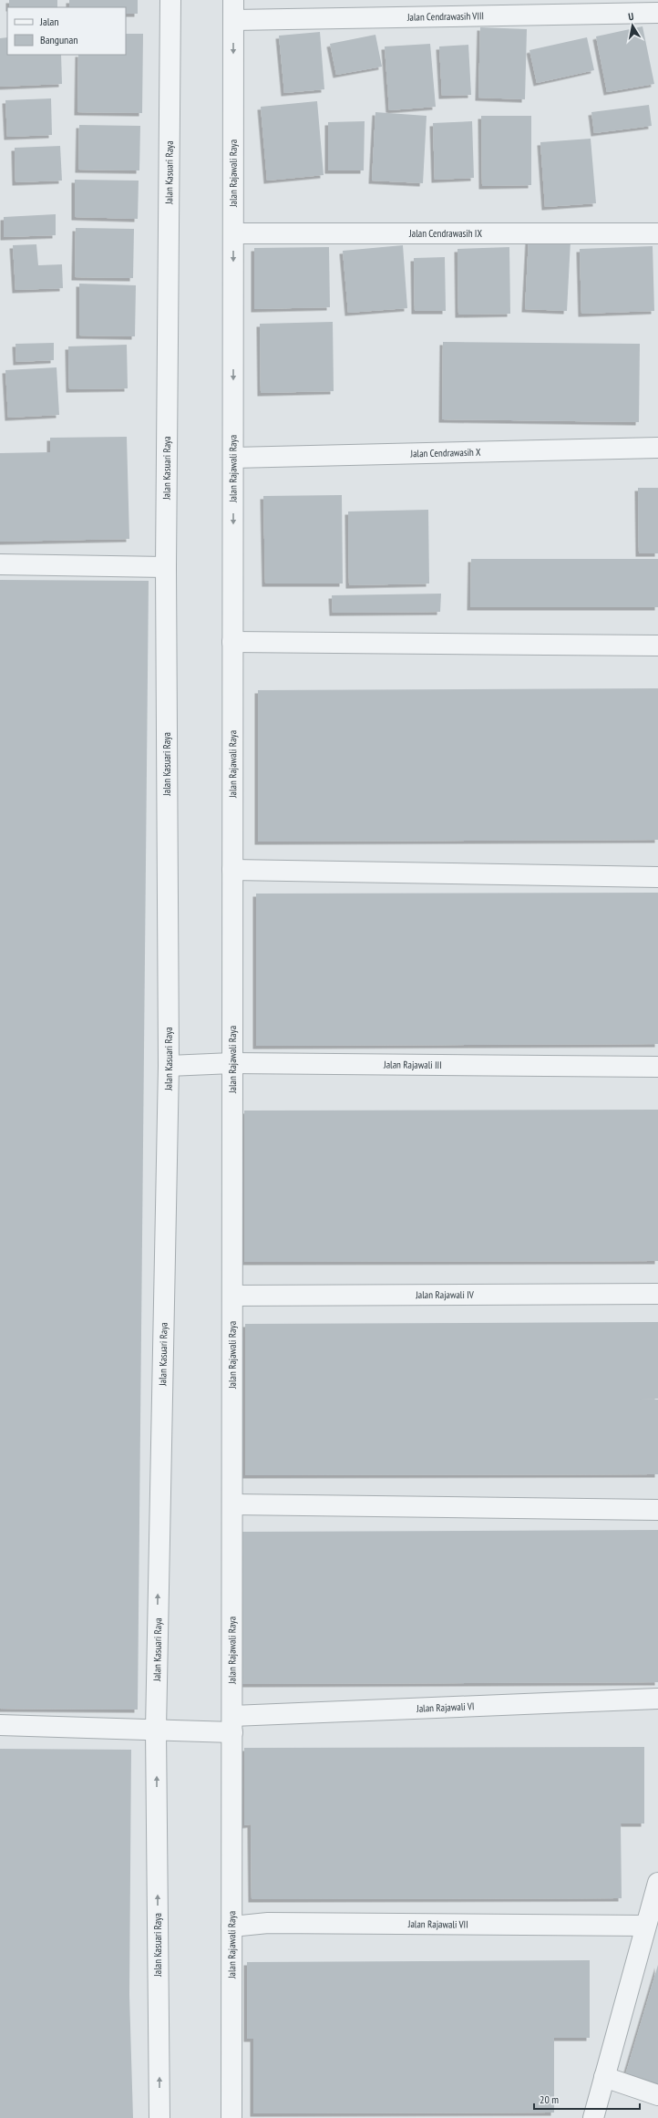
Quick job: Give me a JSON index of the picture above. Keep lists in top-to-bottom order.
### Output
{
  "streets": {
    "street": [
      "Jalan Cendrawasih VIII",
      "Jalan Kasuari Raya",
      "Jalan Rajawali Raya",
      "Jalan Cendrawasih IX",
      "Jalan Cendrawasih X",
      "Jalan Rajawali III",
      "Jalan Rajawali IV",
      "Jalan Rajawali VI",
      "Jalan Rajawali VII"
    ]
  },
  "crossings": [
    ["Jalan Cendrawasih VIII", "Jalan Rajawali Raya"],
    ["Jalan Kasuari Raya", "Jalan Rajawali III"],
    ["Jalan Kasuari Raya", "Jalan Rajawali VI"],
    ["Jalan Rajawali Raya", "Jalan Cendrawasih IX"],
    ["Jalan Rajawali Raya", "Jalan Cendrawasih X"],
    ["Jalan Rajawali Raya", "Jalan Rajawali III"],
    ["Jalan Rajawali Raya", "Jalan Rajawali IV"],
    ["Jalan Rajawali Raya", "Jalan Rajawali VI"],
    ["Jalan Rajawali Raya", "Jalan Rajawali VII"]
  ],
  "one_way": ["Jalan Kasuari Raya"],
  "legend": ["Jalan", "Bangunan"],
  "scale_bar": "20 m",
  "north": "top"
}
